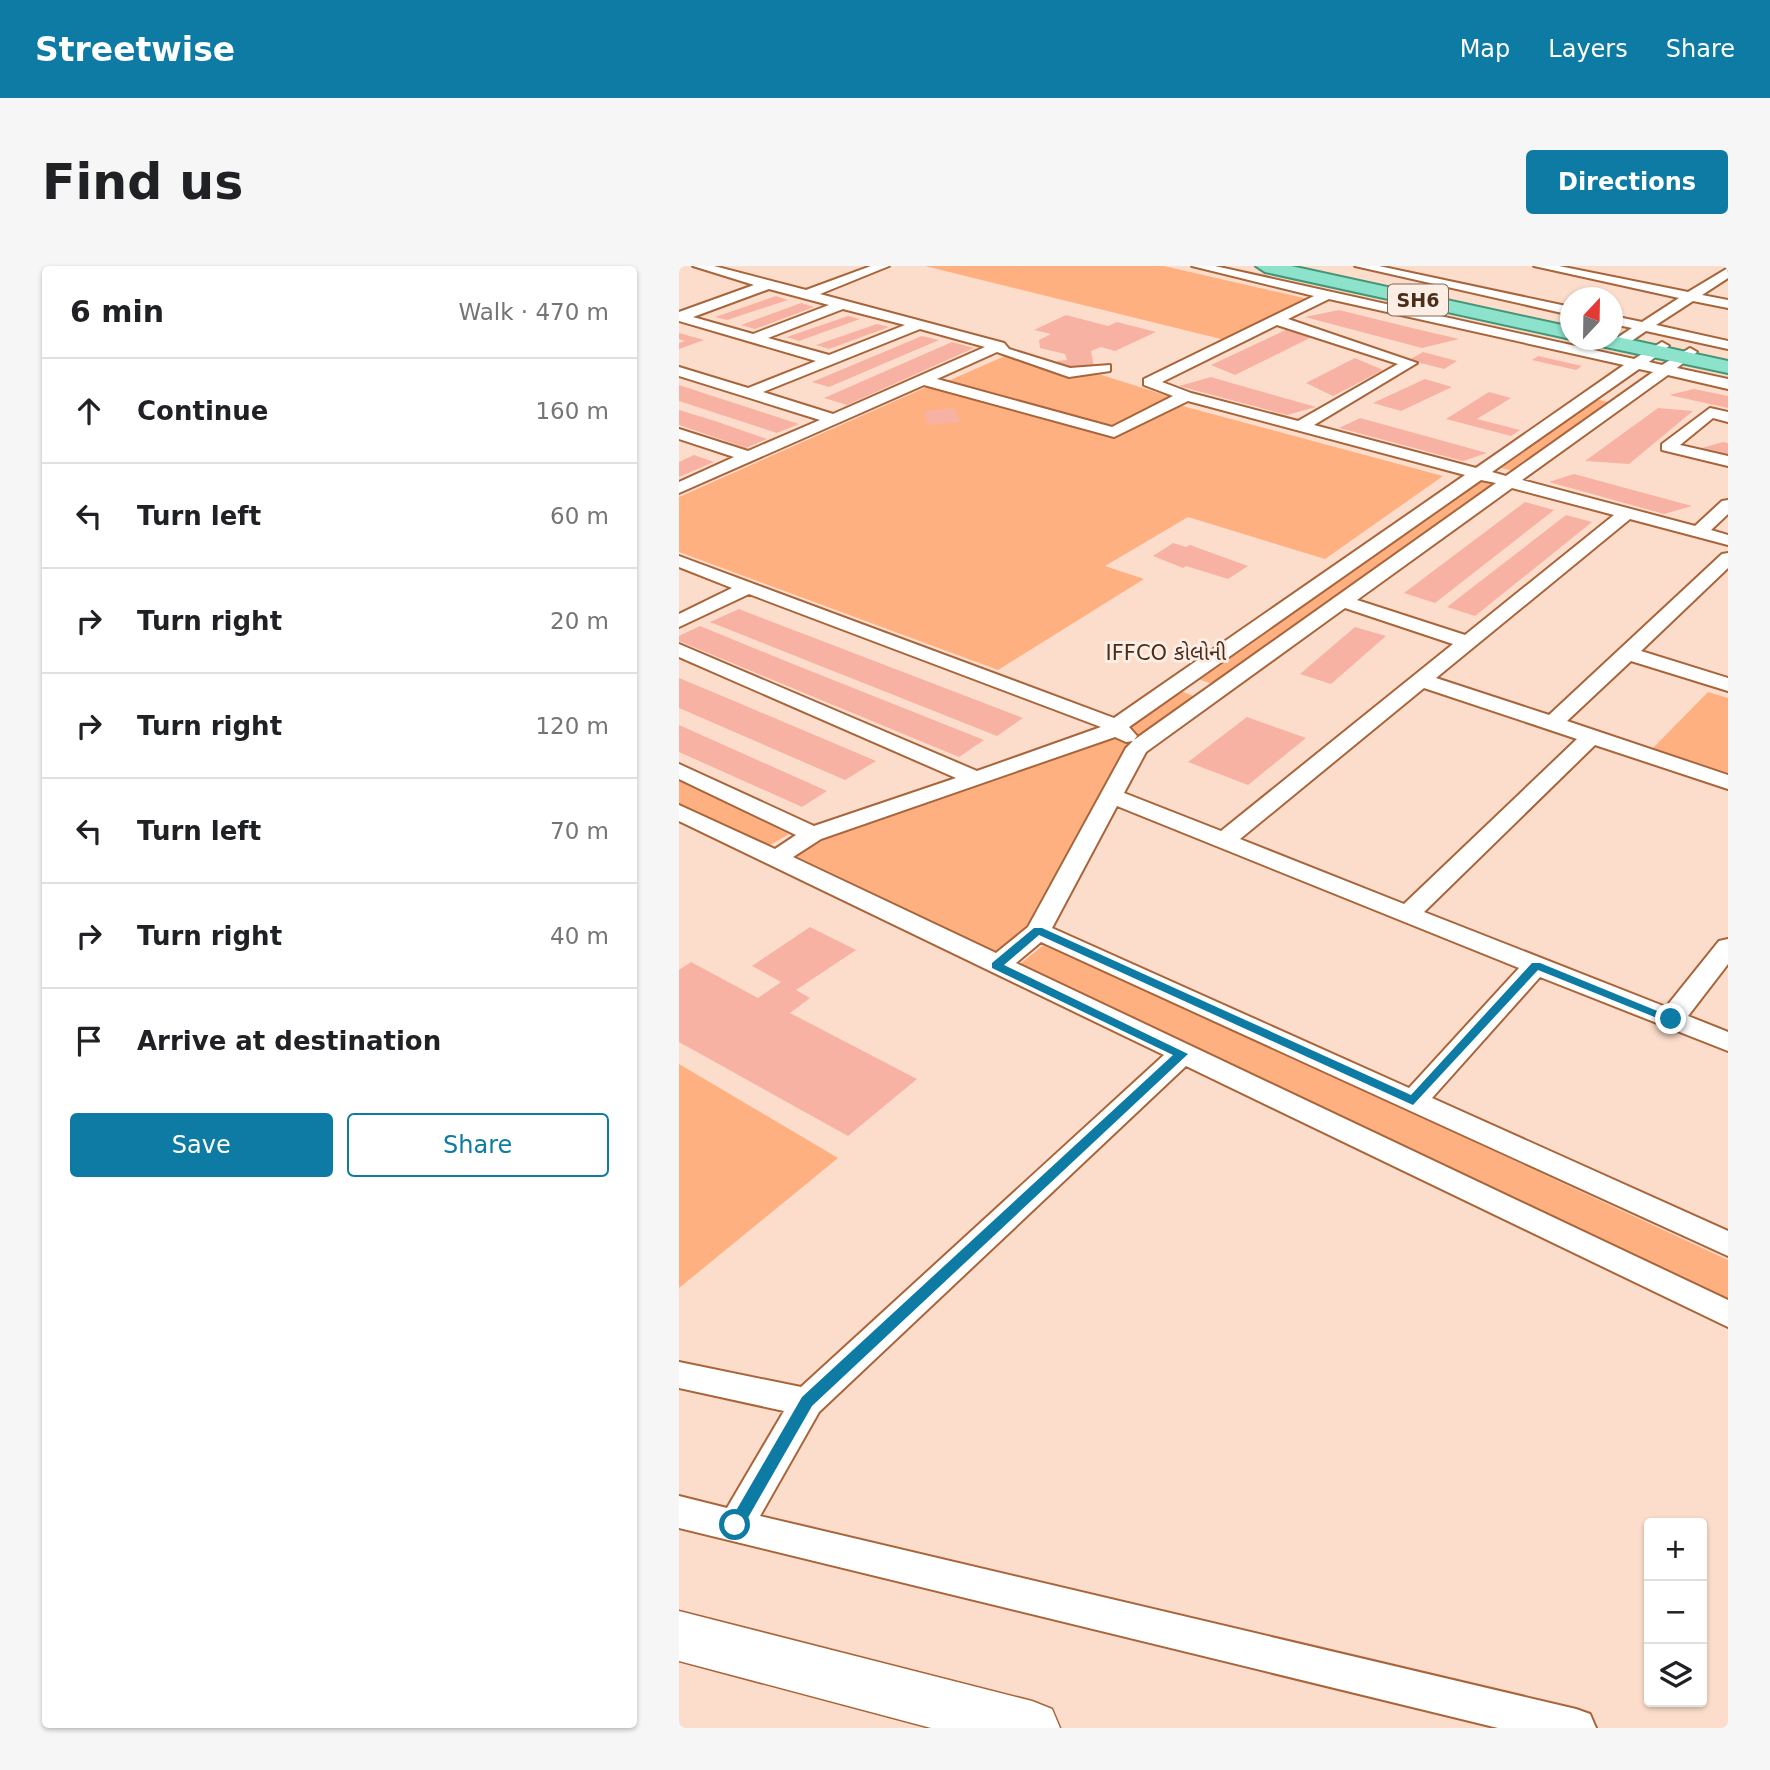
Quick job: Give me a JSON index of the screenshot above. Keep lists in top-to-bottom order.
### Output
{
  "streets": {
    "main road": ["SH6"]
  },
  "districts": ["IFFCO કોલોની"],
  "north": "top",
  "page": {
    "header": "Streetwise",
    "nav": ["Map", "Layers", "Share"],
    "buttons": [
      "Directions",
      ["Save", "Share"]
    ],
    "title": "Find us",
    "heading": ["6 min", "Walk · 470 m"],
    "list": [
      ["Continue", "160 m"],
      ["Turn left", "60 m"],
      ["Turn right", "20 m"],
      ["Turn right", "120 m"],
      ["Turn left", "70 m"],
      ["Turn right", "40 m"],
      "Arrive at destination"
    ],
    "map_buttons": ["+", "−"]
  }
}
